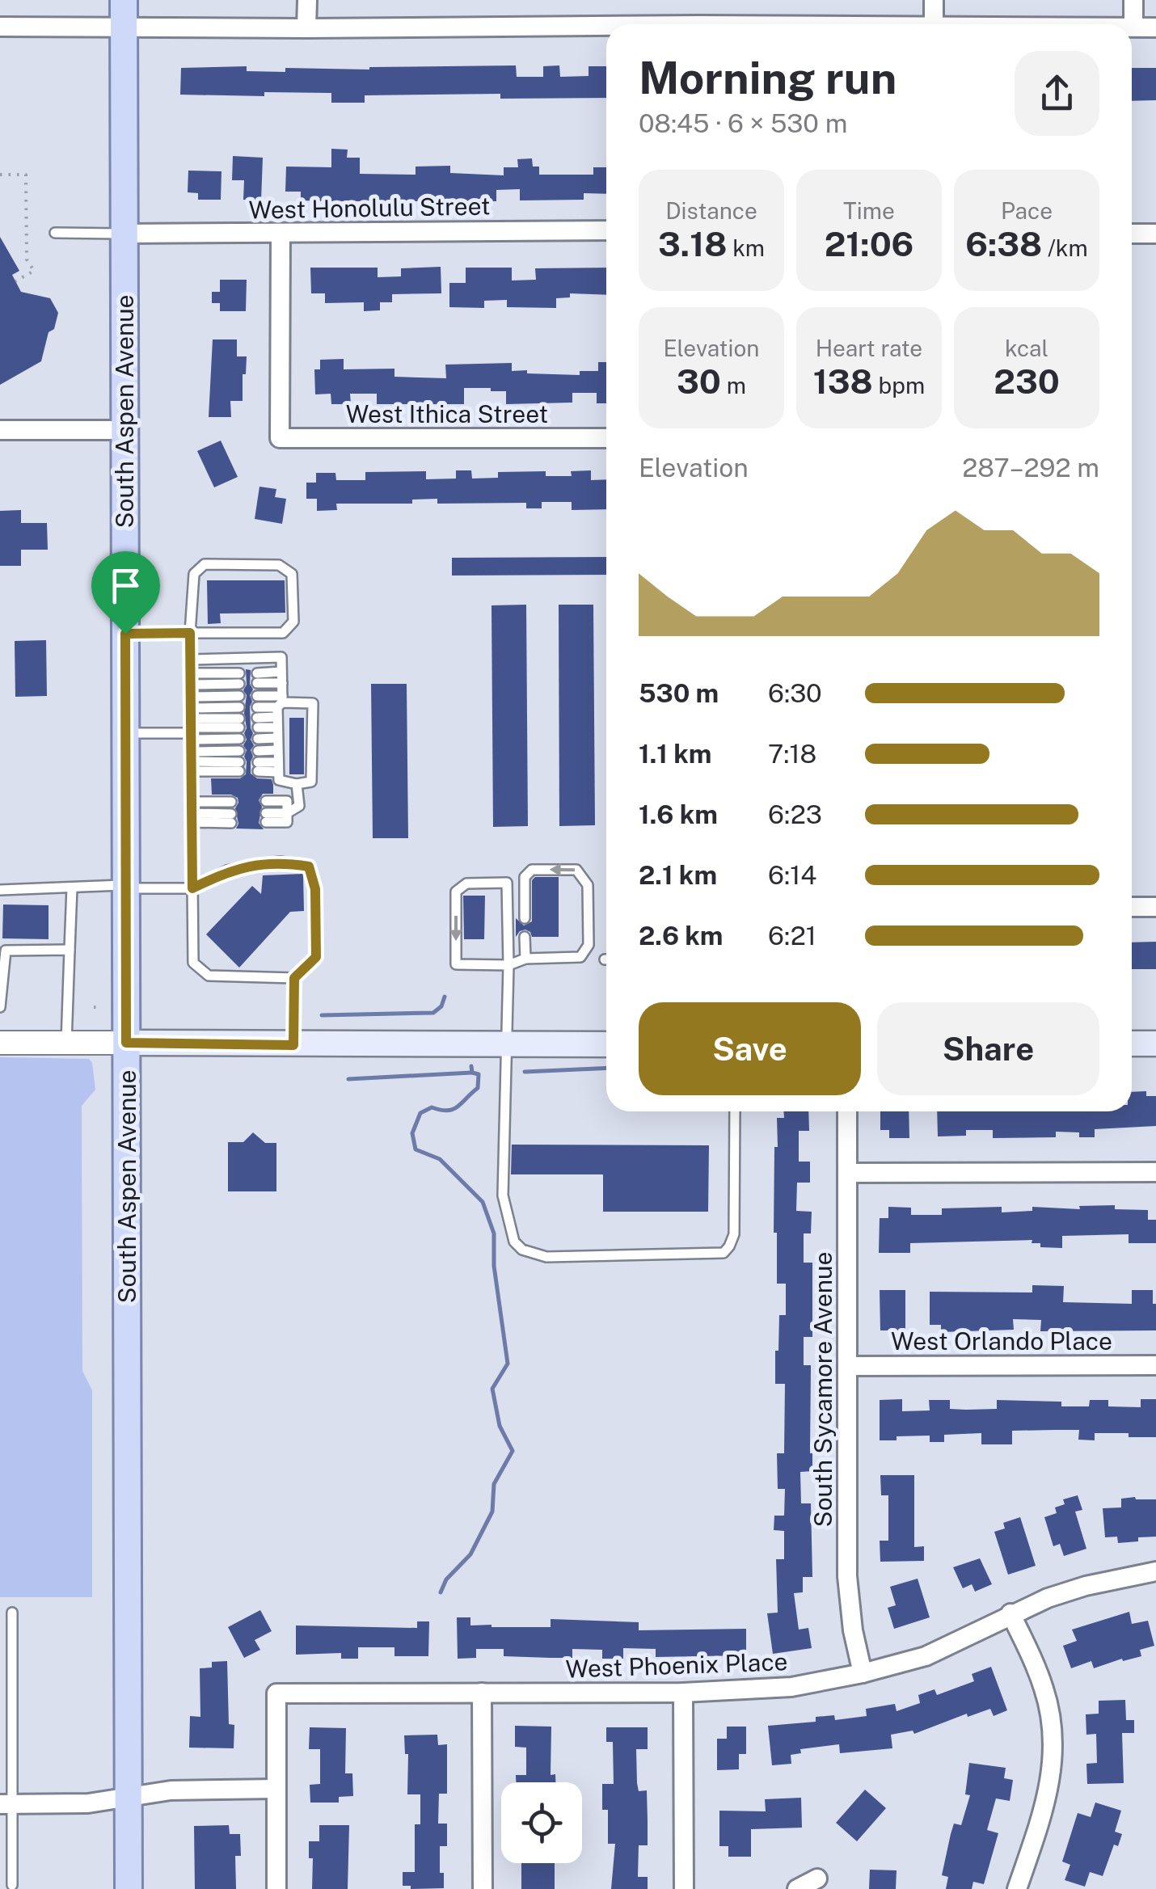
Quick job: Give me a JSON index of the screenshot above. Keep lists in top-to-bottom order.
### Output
{
  "streets": {
    "main road": ["South Aspen Avenue"],
    "street": [
      "West Honolulu Street",
      "West Ithica Street",
      "West Orlando Place",
      "South Sycamore Avenue",
      "West Phoenix Place"
    ]
  },
  "crossings": [
    ["West Honolulu Street", "South Aspen Avenue"],
    ["West Honolulu Street", "West Ithica Street"],
    ["West Orlando Place", "South Sycamore Avenue"],
    ["South Sycamore Avenue", "West Phoenix Place"]
  ],
  "page": {
    "heading": ["Morning run", "08:45 · 6 × 530 m"],
    "stats": [
      ["Distance", "3.18 km"],
      ["Time", "21:06"],
      ["Pace", "6:38 /km"],
      ["Elevation", "30 m"],
      ["Heart rate", "138 bpm"],
      ["kcal", "230"]
    ],
    "chart": ["Elevation", "287–292 m"],
    "list": [
      {
        "name": "530 m",
        "note": "6:30"
      },
      {
        "name": "1.1 km",
        "note": "7:18"
      },
      {
        "name": "1.6 km",
        "note": "6:23"
      },
      {
        "name": "2.1 km",
        "note": "6:14"
      },
      {
        "name": "2.6 km",
        "note": "6:21"
      }
    ],
    "buttons": ["Save", "Share"]
  }
}
